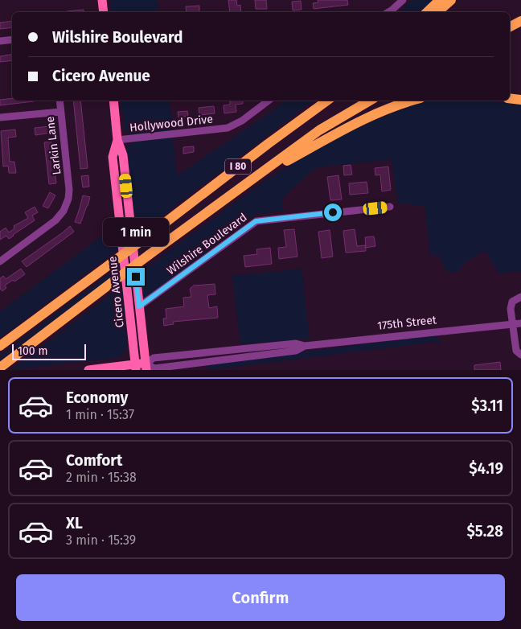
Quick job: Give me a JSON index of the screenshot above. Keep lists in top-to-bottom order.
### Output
{
  "streets": {
    "highway": ["I 80"],
    "main road": ["Cicero Avenue", "175th Street"],
    "street": ["Hollywood Drive", "Larkin Lane", "Wilshire Boulevard"]
  },
  "crossings": [
    ["Hollywood Drive", "Cicero Avenue"],
    ["Wilshire Boulevard", "Cicero Avenue"],
    ["Cicero Avenue", "175th Street"]
  ],
  "scale_bar": "100 m",
  "page": {
    "banner": ["Wilshire Boulevard", "Cicero Avenue"],
    "bubble": "1 min",
    "scale": "100 m",
    "list": [
      {
        "name": "Economy",
        "note": "1 min · 15:37",
        "value": "$3.11"
      },
      {
        "name": "Comfort",
        "note": "2 min · 15:38",
        "value": "$4.19"
      },
      {
        "name": "XL",
        "note": "3 min · 15:39",
        "value": "$5.28"
      }
    ],
    "buttons": "Confirm"
  }
}
